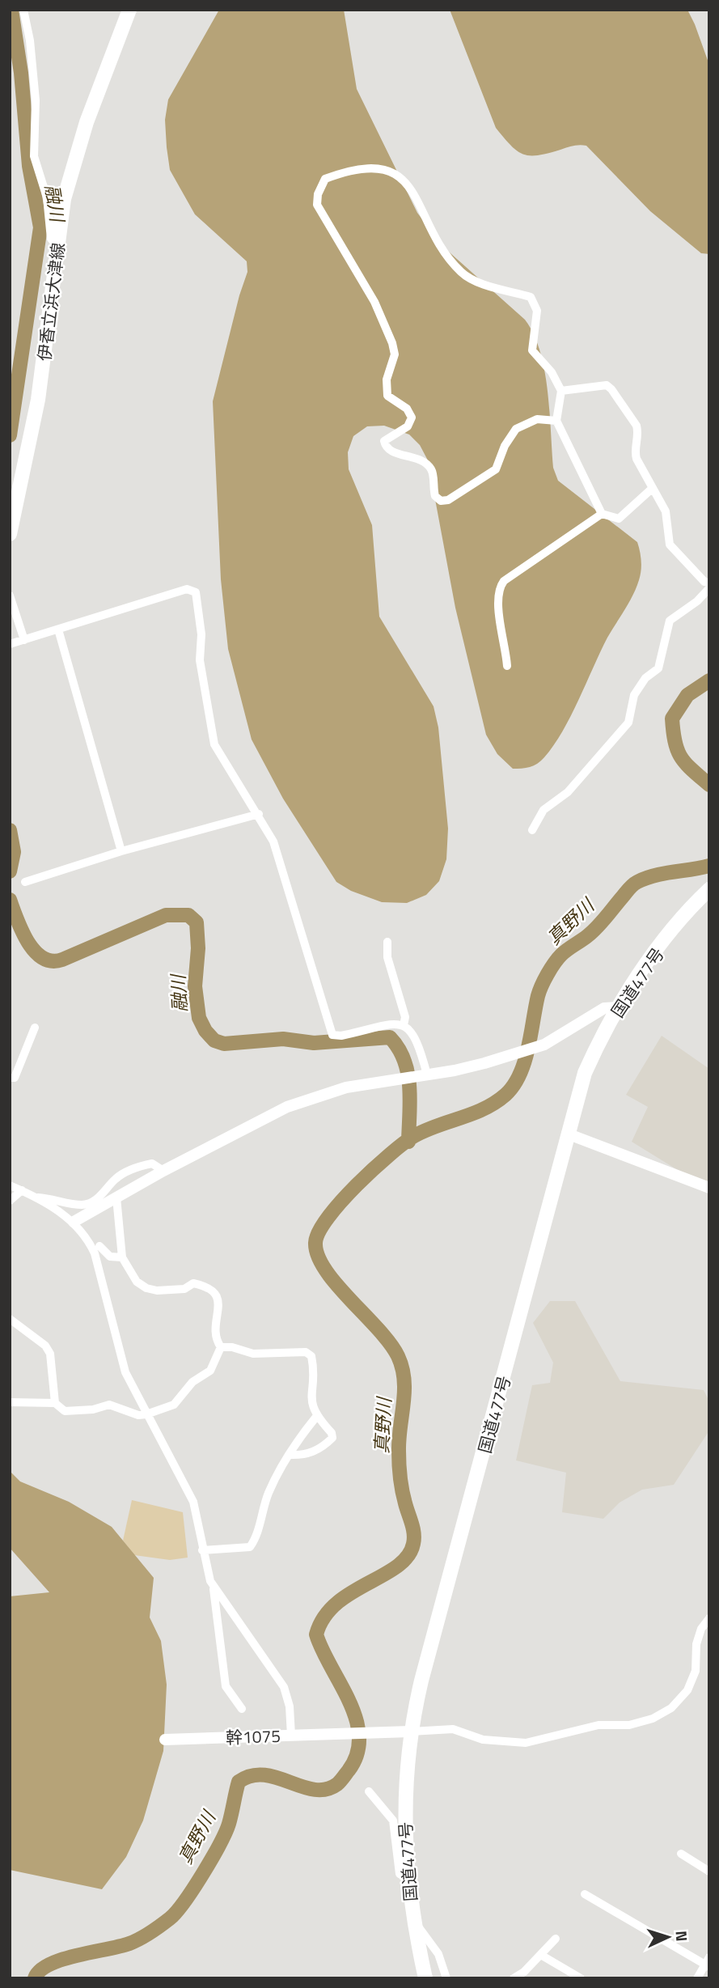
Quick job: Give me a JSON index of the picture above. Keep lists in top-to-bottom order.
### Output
{
  "streets": {
    "main road": ["伊香立浜大津線", "国道477号"],
    "street": ["幹1075"]
  },
  "crossings": [
    ["国道477号", "幹1075"]
  ],
  "water": ["融川", "真野川"],
  "north": "right"
}
